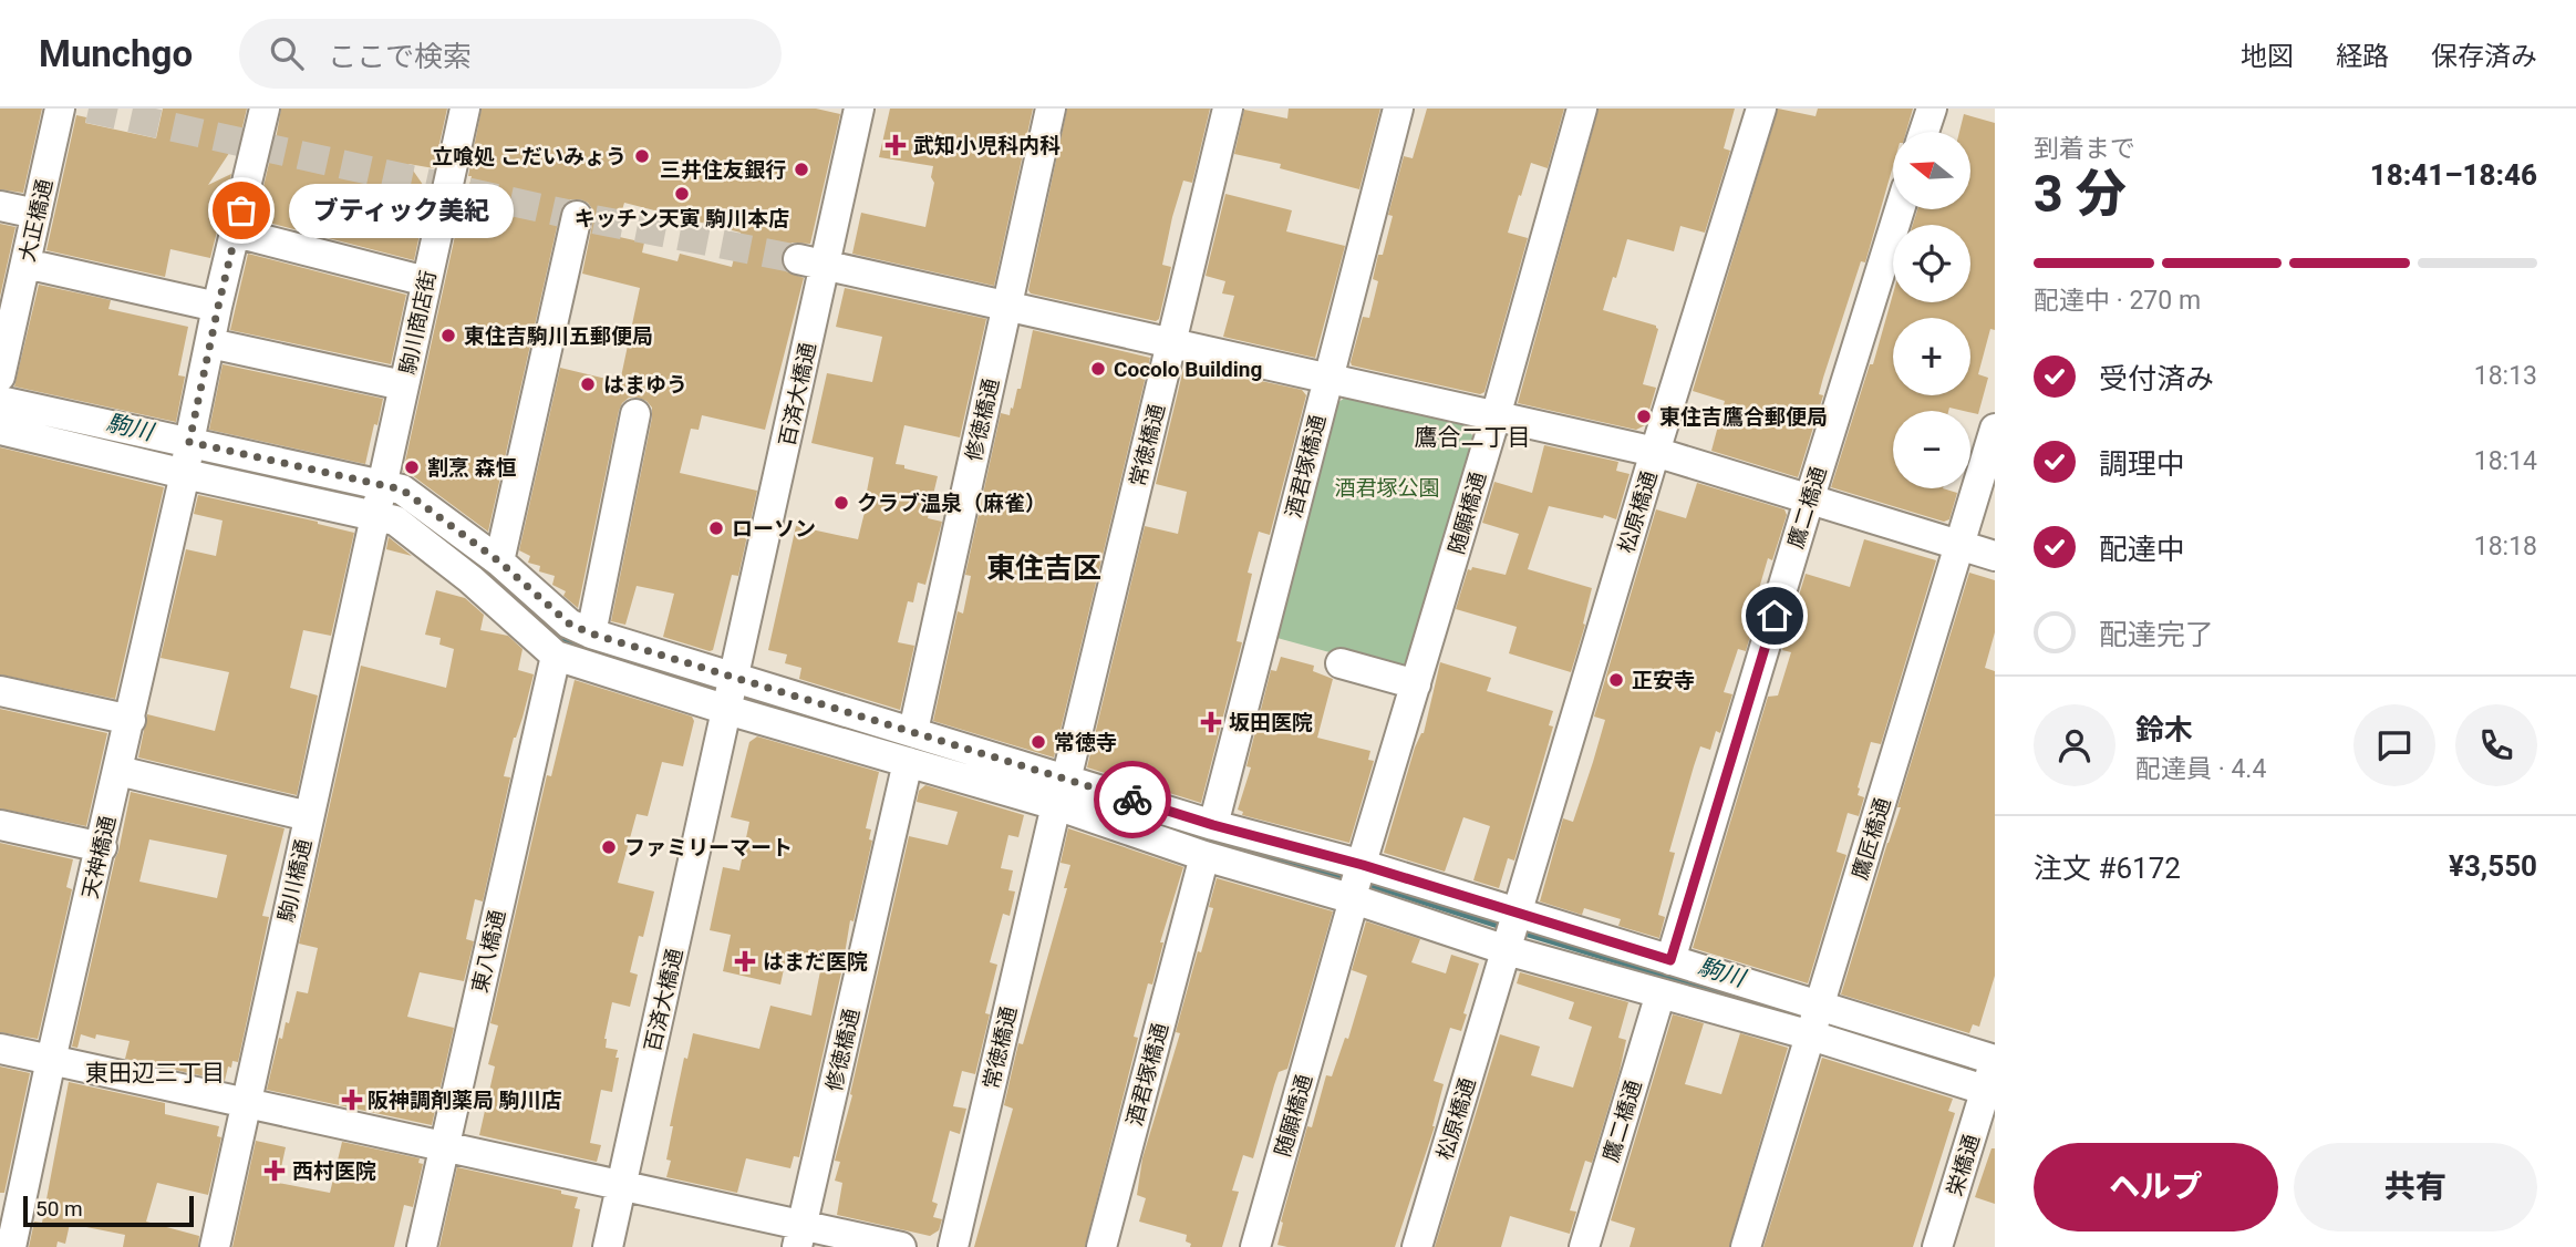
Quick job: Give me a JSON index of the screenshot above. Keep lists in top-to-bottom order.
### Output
{
  "streets": {
    "street": [
      "大正橋通",
      "駒川商店街",
      "百済大橋通",
      "修徳橋通",
      "常徳橋通",
      "酒君塚橋通",
      "鷹二橋通",
      "松原橋通",
      "随願橋通",
      "鷹匠橋通",
      "天神橋通",
      "駒川橋通",
      "東八橋通",
      "栄橋通"
    ]
  },
  "crossings": [
    ["駒川商店街", "駒川橋通"]
  ],
  "districts": ["鷹合二丁目", "東住吉区", "東田辺三丁目"],
  "water": ["駒川"],
  "parks": ["酒君塚公園"],
  "places": {
    "health": [
      "武知小児科内科",
      "坂田医院",
      "はまだ医院",
      "阪神調剤薬局 駒川店",
      "西村医院"
    ],
    "other": [
      "立喰処 こだいみょう",
      "三井住友銀行",
      "キッチン天寅 駒川本店",
      "ブティック美紀",
      "東住吉駒川五郵便局",
      "Cocolo Building",
      "はまゆう",
      "東住吉鷹合郵便局",
      "割烹 森恒",
      "クラブ温泉（麻雀）",
      "ローソン",
      "正安寺",
      "常徳寺",
      "ファミリーマート"
    ]
  },
  "scale_bar": "50 m",
  "north": "left",
  "page": {
    "header": "Munchgo",
    "search": "ここで検索",
    "nav": ["地図", "経路", "保存済み"],
    "heading": ["3 分", "到着まで", "18:41–18:46"],
    "panel": [
      "鈴木",
      "配達員 · 4.4",
      "注文 #6172",
      "¥3,550"
    ],
    "map_buttons": ["+", "−"],
    "bubble": "ブティック美紀",
    "bar": "配達中 · 270 m",
    "list": [
      ["受付済み", "18:13"],
      ["調理中", "18:14"],
      ["配達中", "18:18"],
      "配達完了"
    ],
    "buttons": ["ヘルプ", "共有"],
    "scale": "50 m"
  }
}
